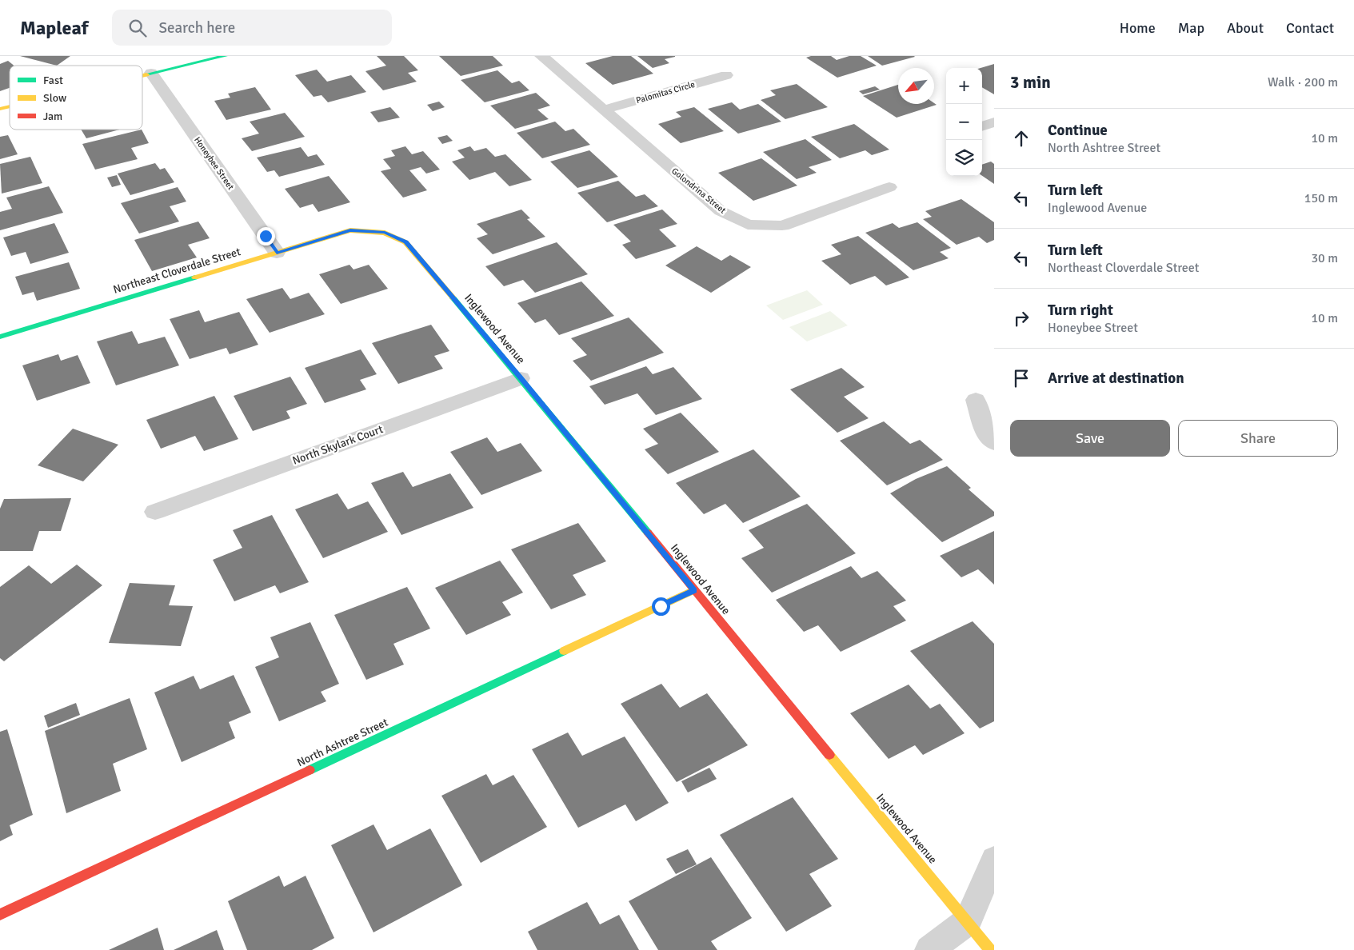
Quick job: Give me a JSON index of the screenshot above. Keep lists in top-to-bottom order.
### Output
{
  "streets": {
    "street": [
      "Palomitas Circle",
      "Honeybee Street",
      "Golondrina Street",
      "Northeast Cloverdale Street",
      "Inglewood Avenue",
      "North Skylark Court",
      "North Ashtree Street"
    ]
  },
  "crossings": [
    ["Palomitas Circle", "Golondrina Street"],
    ["Honeybee Street", "Northeast Cloverdale Street"],
    ["Northeast Cloverdale Street", "Inglewood Avenue"],
    ["Inglewood Avenue", "North Skylark Court"],
    ["Inglewood Avenue", "North Ashtree Street"]
  ],
  "legend": ["Fast", "Slow", "Jam"],
  "north": "bottom left",
  "page": {
    "header": "Mapleaf",
    "search": "Search here",
    "nav": [
      "Home",
      "Map",
      "About",
      "Contact"
    ],
    "heading": ["3 min", "Walk · 200 m"],
    "map_buttons": ["+", "−"],
    "list": [
      ["Continue", "North Ashtree Street", "10 m"],
      ["Turn left", "Inglewood Avenue", "150 m"],
      ["Turn left", "Northeast Cloverdale Street", "30 m"],
      ["Turn right", "Honeybee Street", "10 m"],
      "Arrive at destination"
    ],
    "buttons": ["Save", "Share"]
  }
}
